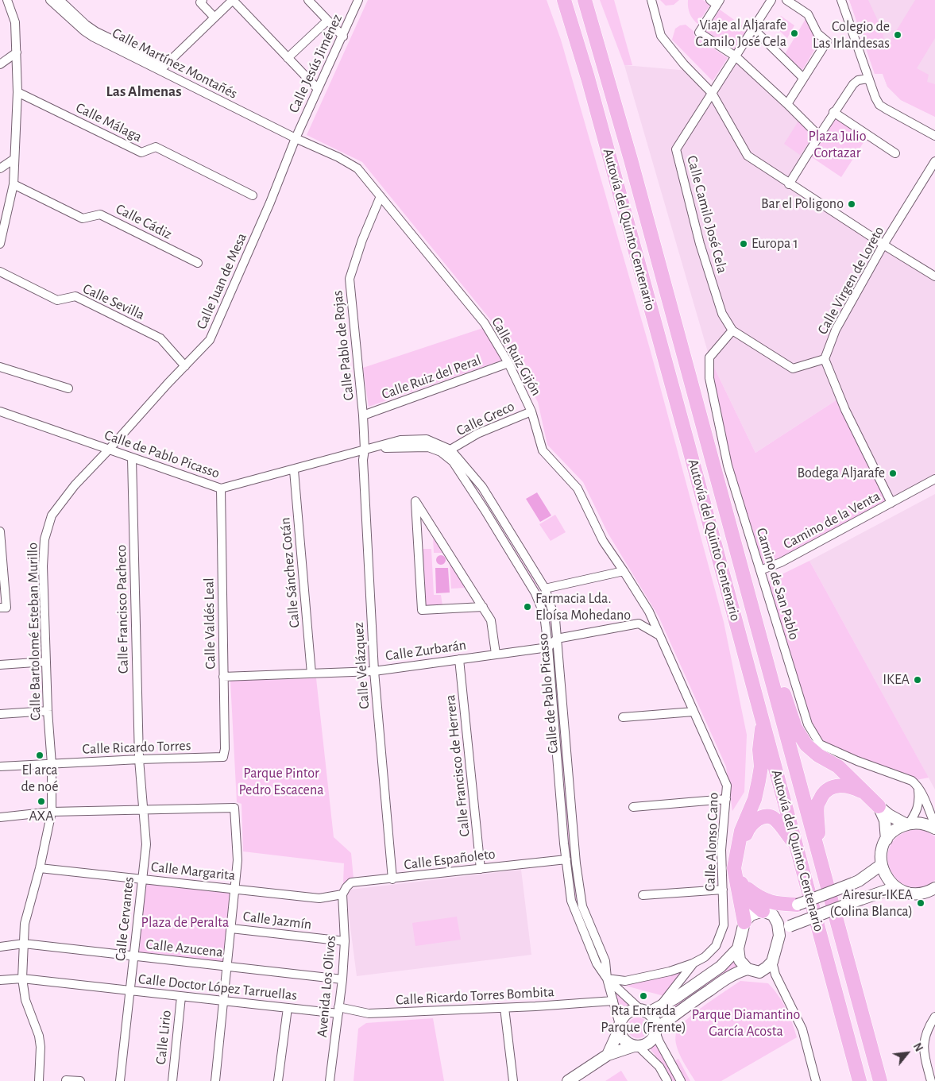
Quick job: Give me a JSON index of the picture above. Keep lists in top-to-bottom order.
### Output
{
  "streets": {
    "highway": ["Autovía del Quinto Centenario"],
    "street": [
      "Calle Martínez Montañés",
      "Calle Jesús Jiménez",
      "Calle Málaga",
      "Calle Camilo José Cela",
      "Calle Cádiz",
      "Calle Virgen de Loreto",
      "Calle Juan de Mesa",
      "Calle Sevilla",
      "Calle Pablo de Rojas",
      "Calle Ruiz Gijón",
      "Calle Ruiz del Peral",
      "Calle Greco",
      "Calle de Pablo Picasso",
      "Camino de la Venta",
      "Calle Sánchez Cotán",
      "Camino de San Pablo",
      "Calle Francisco Pacheco",
      "Calle Valdés Leal",
      "Calle Bartolomé Esteban Murillo",
      "Calle Zurbarán",
      "Calle Velázquez",
      "Calle Ricardo Torres",
      "Calle Francisco de Herrera",
      "Calle Alonso Cano",
      "Calle Españoleto",
      "Calle Margarita",
      "Calle Cervantes",
      "Calle Jazmín",
      "Calle Azucena",
      "Avenida Los Olivos",
      "Calle Doctor López Tarruellas",
      "Calle Ricardo Torres Bombita",
      "Calle Lirio"
    ]
  },
  "crossings": [
    ["Calle Martínez Montañés", "Calle Jesús Jiménez"],
    ["Calle Martínez Montañés", "Calle Juan de Mesa"],
    ["Calle Martínez Montañés", "Calle Ruiz Gijón"],
    ["Calle Jesús Jiménez", "Calle Juan de Mesa"],
    ["Calle Jesús Jiménez", "Calle Ruiz Gijón"],
    ["Calle Camilo José Cela", "Calle Virgen de Loreto"],
    ["Calle Camilo José Cela", "Camino de San Pablo"],
    ["Calle Juan de Mesa", "Calle Sevilla"],
    ["Calle Juan de Mesa", "Calle Ruiz Gijón"],
    ["Calle Juan de Mesa", "Calle de Pablo Picasso"],
    ["Calle Juan de Mesa", "Calle Bartolomé Esteban Murillo"],
    ["Calle Pablo de Rojas", "Calle Ruiz Gijón"],
    ["Calle Pablo de Rojas", "Calle Ruiz del Peral"],
    ["Calle Pablo de Rojas", "Calle de Pablo Picasso"],
    ["Calle Pablo de Rojas", "Calle Velázquez"],
    ["Calle Ruiz Gijón", "Calle Ruiz del Peral"],
    ["Calle Ruiz Gijón", "Calle Greco"],
    ["Calle Ruiz Gijón", "Calle Alonso Cano"],
    ["Calle Greco", "Calle de Pablo Picasso"],
    ["Calle de Pablo Picasso", "Calle Sánchez Cotán"],
    ["Calle de Pablo Picasso", "Calle Francisco Pacheco"],
    ["Calle de Pablo Picasso", "Calle Valdés Leal"],
    ["Calle de Pablo Picasso", "Calle Bartolomé Esteban Murillo"],
    ["Calle de Pablo Picasso", "Calle Zurbarán"],
    ["Calle de Pablo Picasso", "Calle Velázquez"],
    ["Calle de Pablo Picasso", "Calle Alonso Cano"],
    ["Calle de Pablo Picasso", "Calle Españoleto"],
    ["Calle de Pablo Picasso", "Calle Ricardo Torres Bombita"],
    ["Camino de la Venta", "Camino de San Pablo"],
    ["Calle Sánchez Cotán", "Calle Zurbarán"],
    ["Calle Francisco Pacheco", "Calle Ricardo Torres"],
    ["Calle Francisco Pacheco", "Calle Cervantes"],
    ["Calle Valdés Leal", "Calle Zurbarán"],
    ["Calle Valdés Leal", "Calle Ricardo Torres"],
    ["Calle Bartolomé Esteban Murillo", "Calle Ricardo Torres"],
    ["Calle Bartolomé Esteban Murillo", "Calle Margarita"],
    ["Calle Bartolomé Esteban Murillo", "Calle Azucena"],
    ["Calle Bartolomé Esteban Murillo", "Calle Doctor López Tarruellas"],
    ["Calle Zurbarán", "Calle Velázquez"],
    ["Calle Zurbarán", "Calle Francisco de Herrera"],
    ["Calle Velázquez", "Calle Españoleto"],
    ["Calle Ricardo Torres", "Calle Cervantes"],
    ["Calle Francisco de Herrera", "Calle Españoleto"],
    ["Calle Españoleto", "Calle Margarita"],
    ["Calle Españoleto", "Avenida Los Olivos"],
    ["Calle Margarita", "Calle Cervantes"],
    ["Calle Margarita", "Avenida Los Olivos"],
    ["Calle Cervantes", "Calle Azucena"],
    ["Calle Cervantes", "Calle Doctor López Tarruellas"],
    ["Calle Jazmín", "Avenida Los Olivos"],
    ["Calle Azucena", "Avenida Los Olivos"],
    ["Avenida Los Olivos", "Calle Doctor López Tarruellas"],
    ["Avenida Los Olivos", "Calle Ricardo Torres Bombita"],
    ["Calle Doctor López Tarruellas", "Calle Ricardo Torres Bombita"],
    ["Calle Doctor López Tarruellas", "Calle Lirio"]
  ],
  "districts": ["Las Almenas"],
  "parks": [
    "Plaza Julio Cortazar",
    "Parque Pintor Pedro Escacena",
    "Plaza de Peralta",
    "Parque Diamantino García Acosta"
  ],
  "places": [
    "Viaje al Aljarafe Camilo José Cela",
    "Colegio de Las Irlandesas",
    "Bar el Poligono",
    "Europa 1",
    "Bodega Aljarafe",
    "Farmacia Lda. Eloísa Mohedano",
    "IKEA",
    "El arca de noé",
    "AXA",
    "Airesur-IKEA (Colina Blanca)",
    "Rta Entrada Parque (Frente)"
  ],
  "north": "top right"
}
